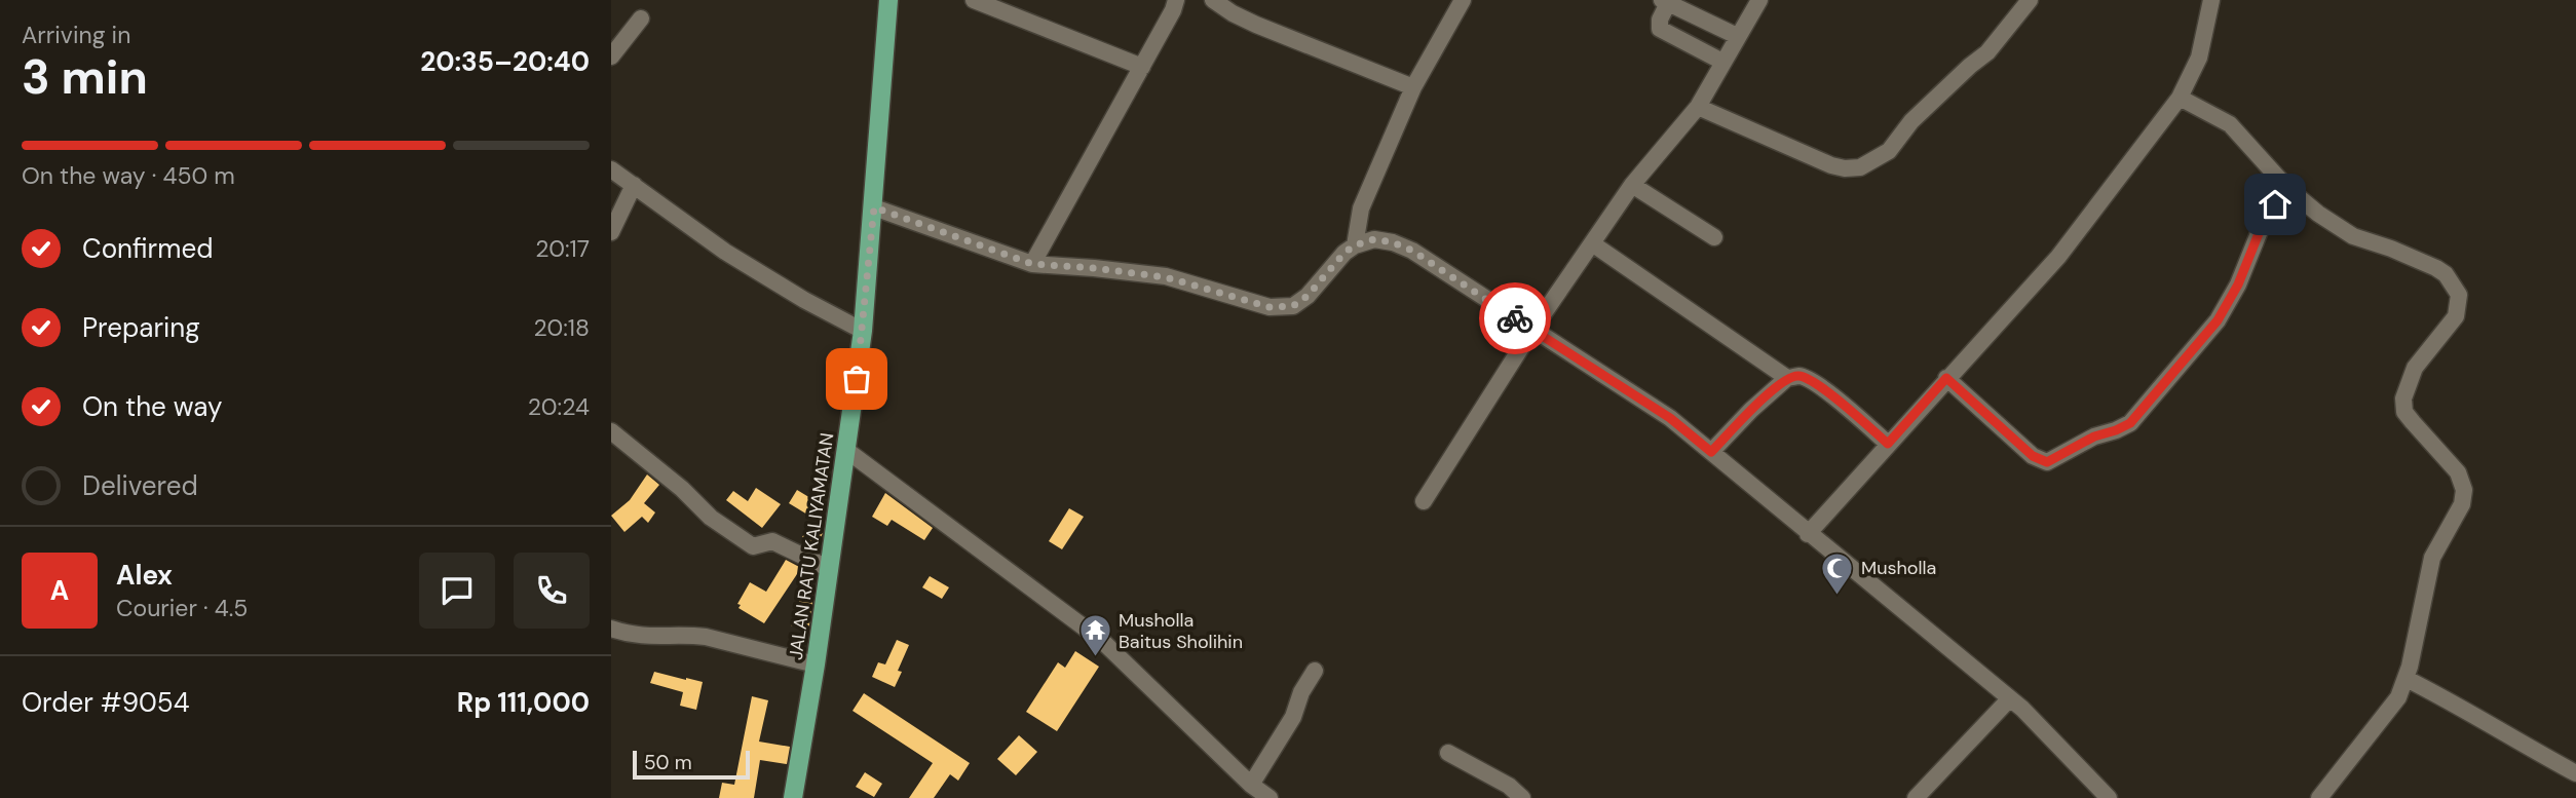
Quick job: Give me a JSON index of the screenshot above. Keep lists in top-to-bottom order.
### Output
{
  "streets": {
    "main road": ["JALAN RATU KALIYAMATAN"]
  },
  "places": {
    "mosque": ["Musholla"],
    "temple": ["Musholla Baitus Sholihin"]
  },
  "scale_bar": "50 m",
  "page": {
    "heading": ["3 min", "Arriving in", "20:35–20:40"],
    "panel": [
      "Alex",
      "Courier · 4.5",
      "Order #9054",
      "Rp 111,000"
    ],
    "bar": "On the way · 450 m",
    "list": [
      ["Confirmed", "20:17"],
      ["Preparing", "20:18"],
      ["On the way", "20:24"],
      "Delivered"
    ],
    "round": "A",
    "scale": "50 m"
  }
}
